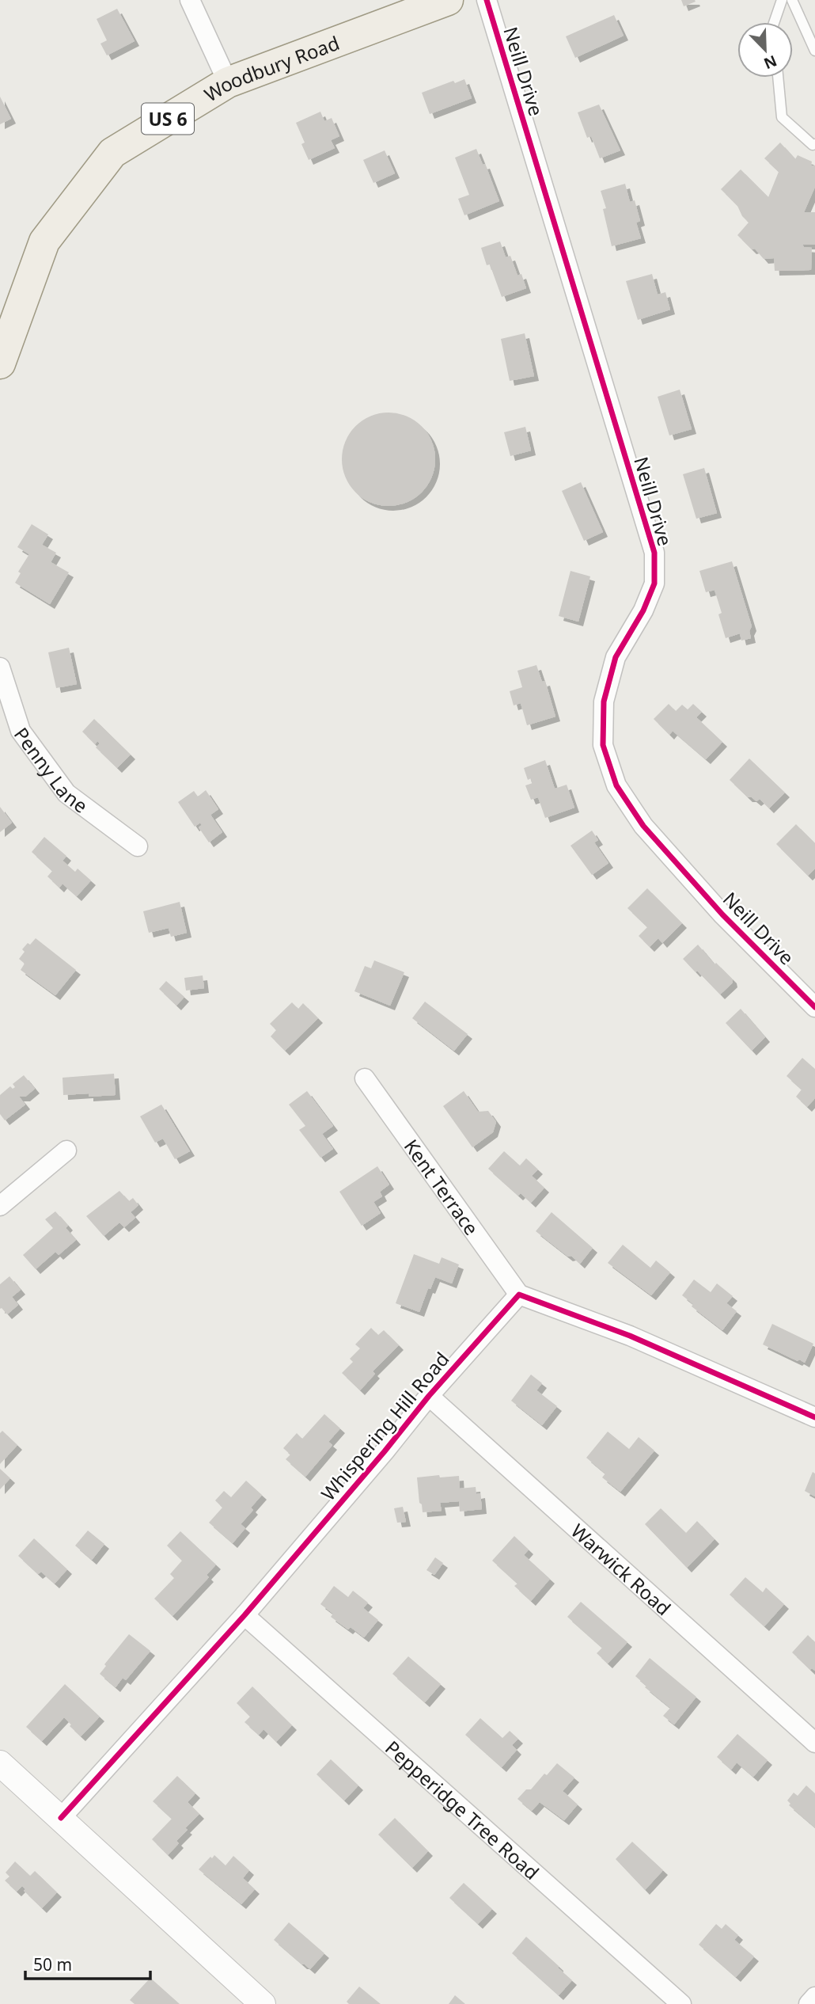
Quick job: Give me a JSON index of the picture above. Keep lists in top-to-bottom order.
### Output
{
  "streets": {
    "main road": ["Woodbury Road", "US 6"],
    "street": [
      "Neill Drive",
      "Penny Lane",
      "Kent Terrace",
      "Whispering Hill Road",
      "Warwick Road",
      "Pepperidge Tree Road"
    ]
  },
  "crossings": [
    ["Kent Terrace", "Whispering Hill Road"],
    ["Whispering Hill Road", "Warwick Road"],
    ["Whispering Hill Road", "Pepperidge Tree Road"]
  ],
  "scale_bar": "50 m",
  "north": "bottom right"
}
